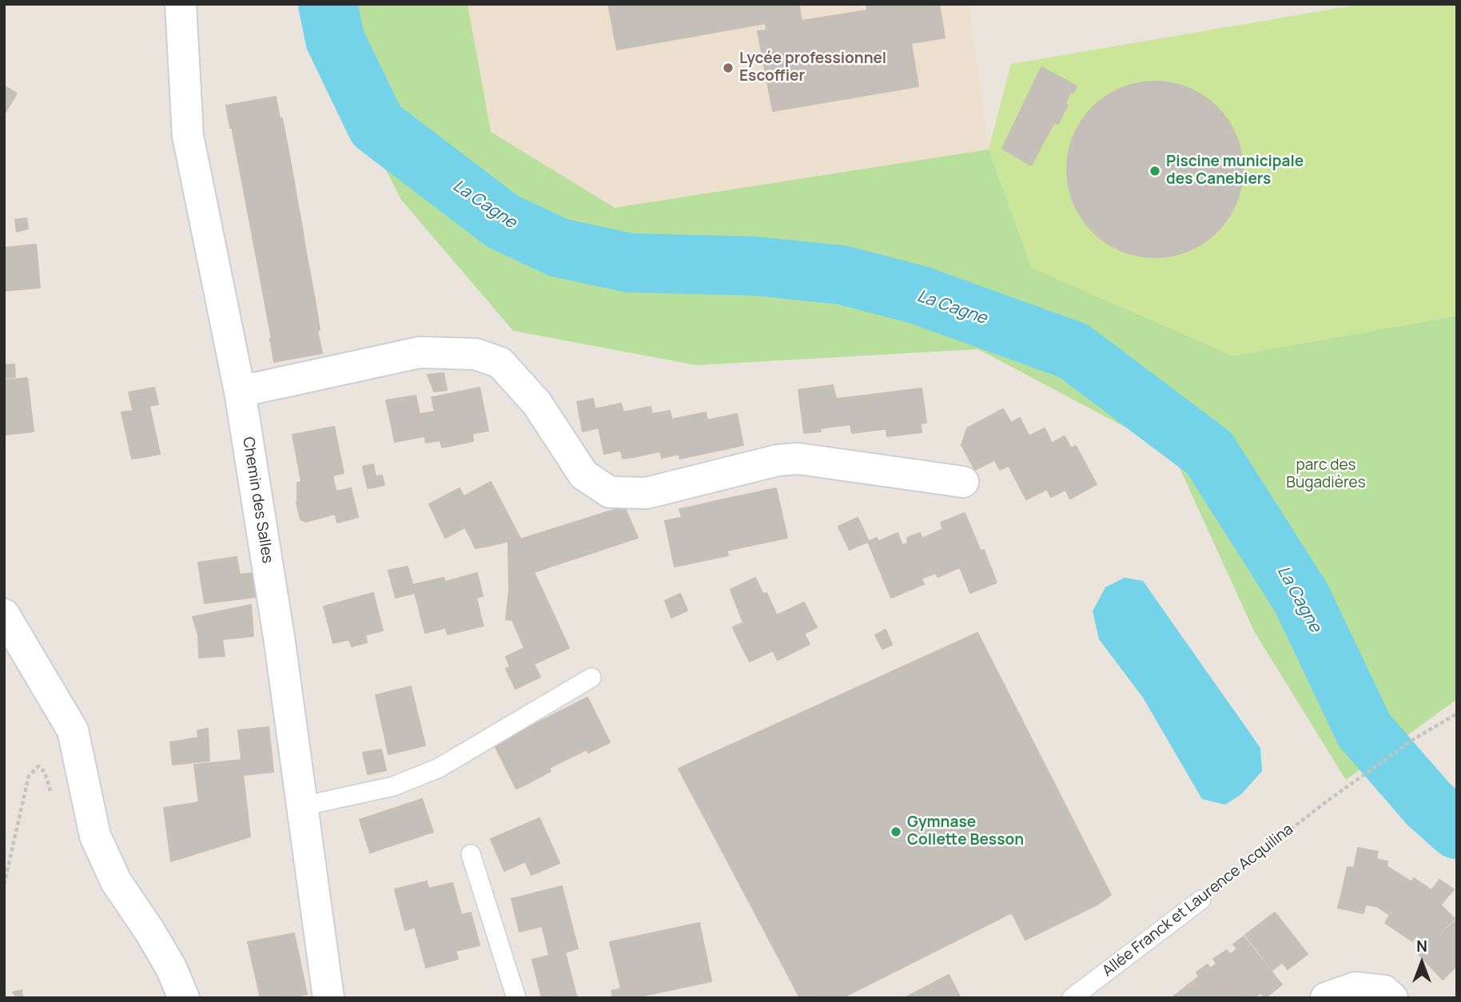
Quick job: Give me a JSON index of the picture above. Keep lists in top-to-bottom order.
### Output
{
  "streets": {
    "street": ["Chemin des Salles"],
    "lane": ["Allée Franck et Laurence Acquilina"]
  },
  "water": ["La Cagne"],
  "parks": ["parc des Bugadières"],
  "places": ["Lycée professionnel Escoffier", "Piscine municipale des Canebiers", "Gymnase Collette Besson"],
  "north": "top"
}
